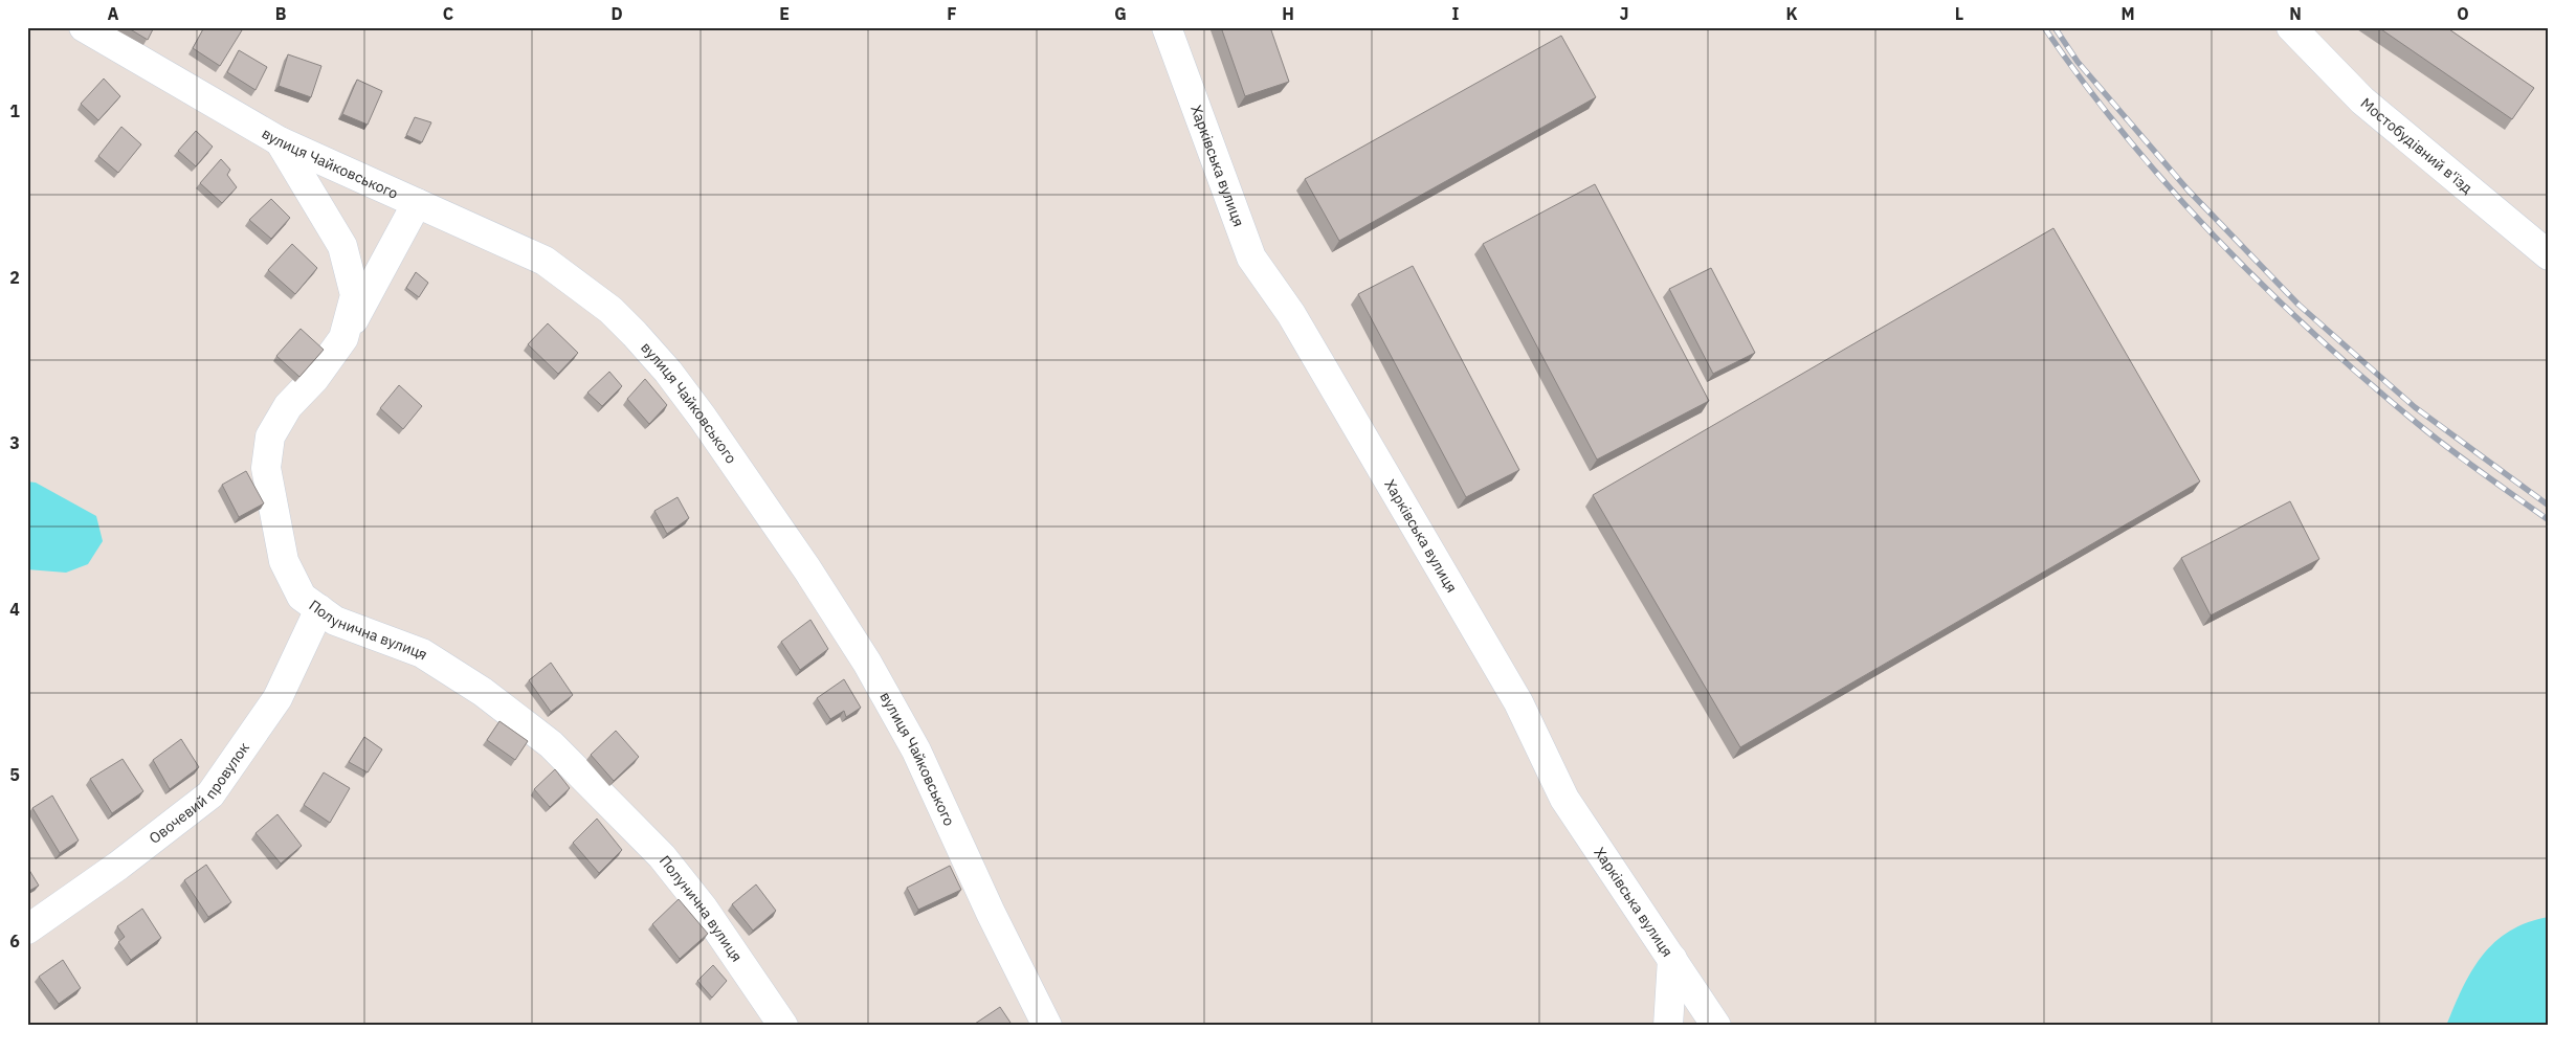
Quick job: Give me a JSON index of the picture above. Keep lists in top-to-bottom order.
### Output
{
  "streets": {
    "street": [
      "Мостобудівний в'їзд",
      "вулиця Чайковського",
      "Харківська вулиця",
      "Полунична вулиця",
      "Овочевий провулок"
    ]
  },
  "crossings": [
    ["вулиця Чайковського", "Полунична вулиця"],
    ["Полунична вулиця", "Овочевий провулок"]
  ],
  "grid": {
    "columns": [
      "A",
      "B",
      "C",
      "D",
      "E",
      "F",
      "G",
      "H",
      "I",
      "J",
      "K",
      "L",
      "M",
      "N",
      "O"
    ],
    "rows": [
      "1",
      "2",
      "3",
      "4",
      "5",
      "6"
    ]
  }
}
